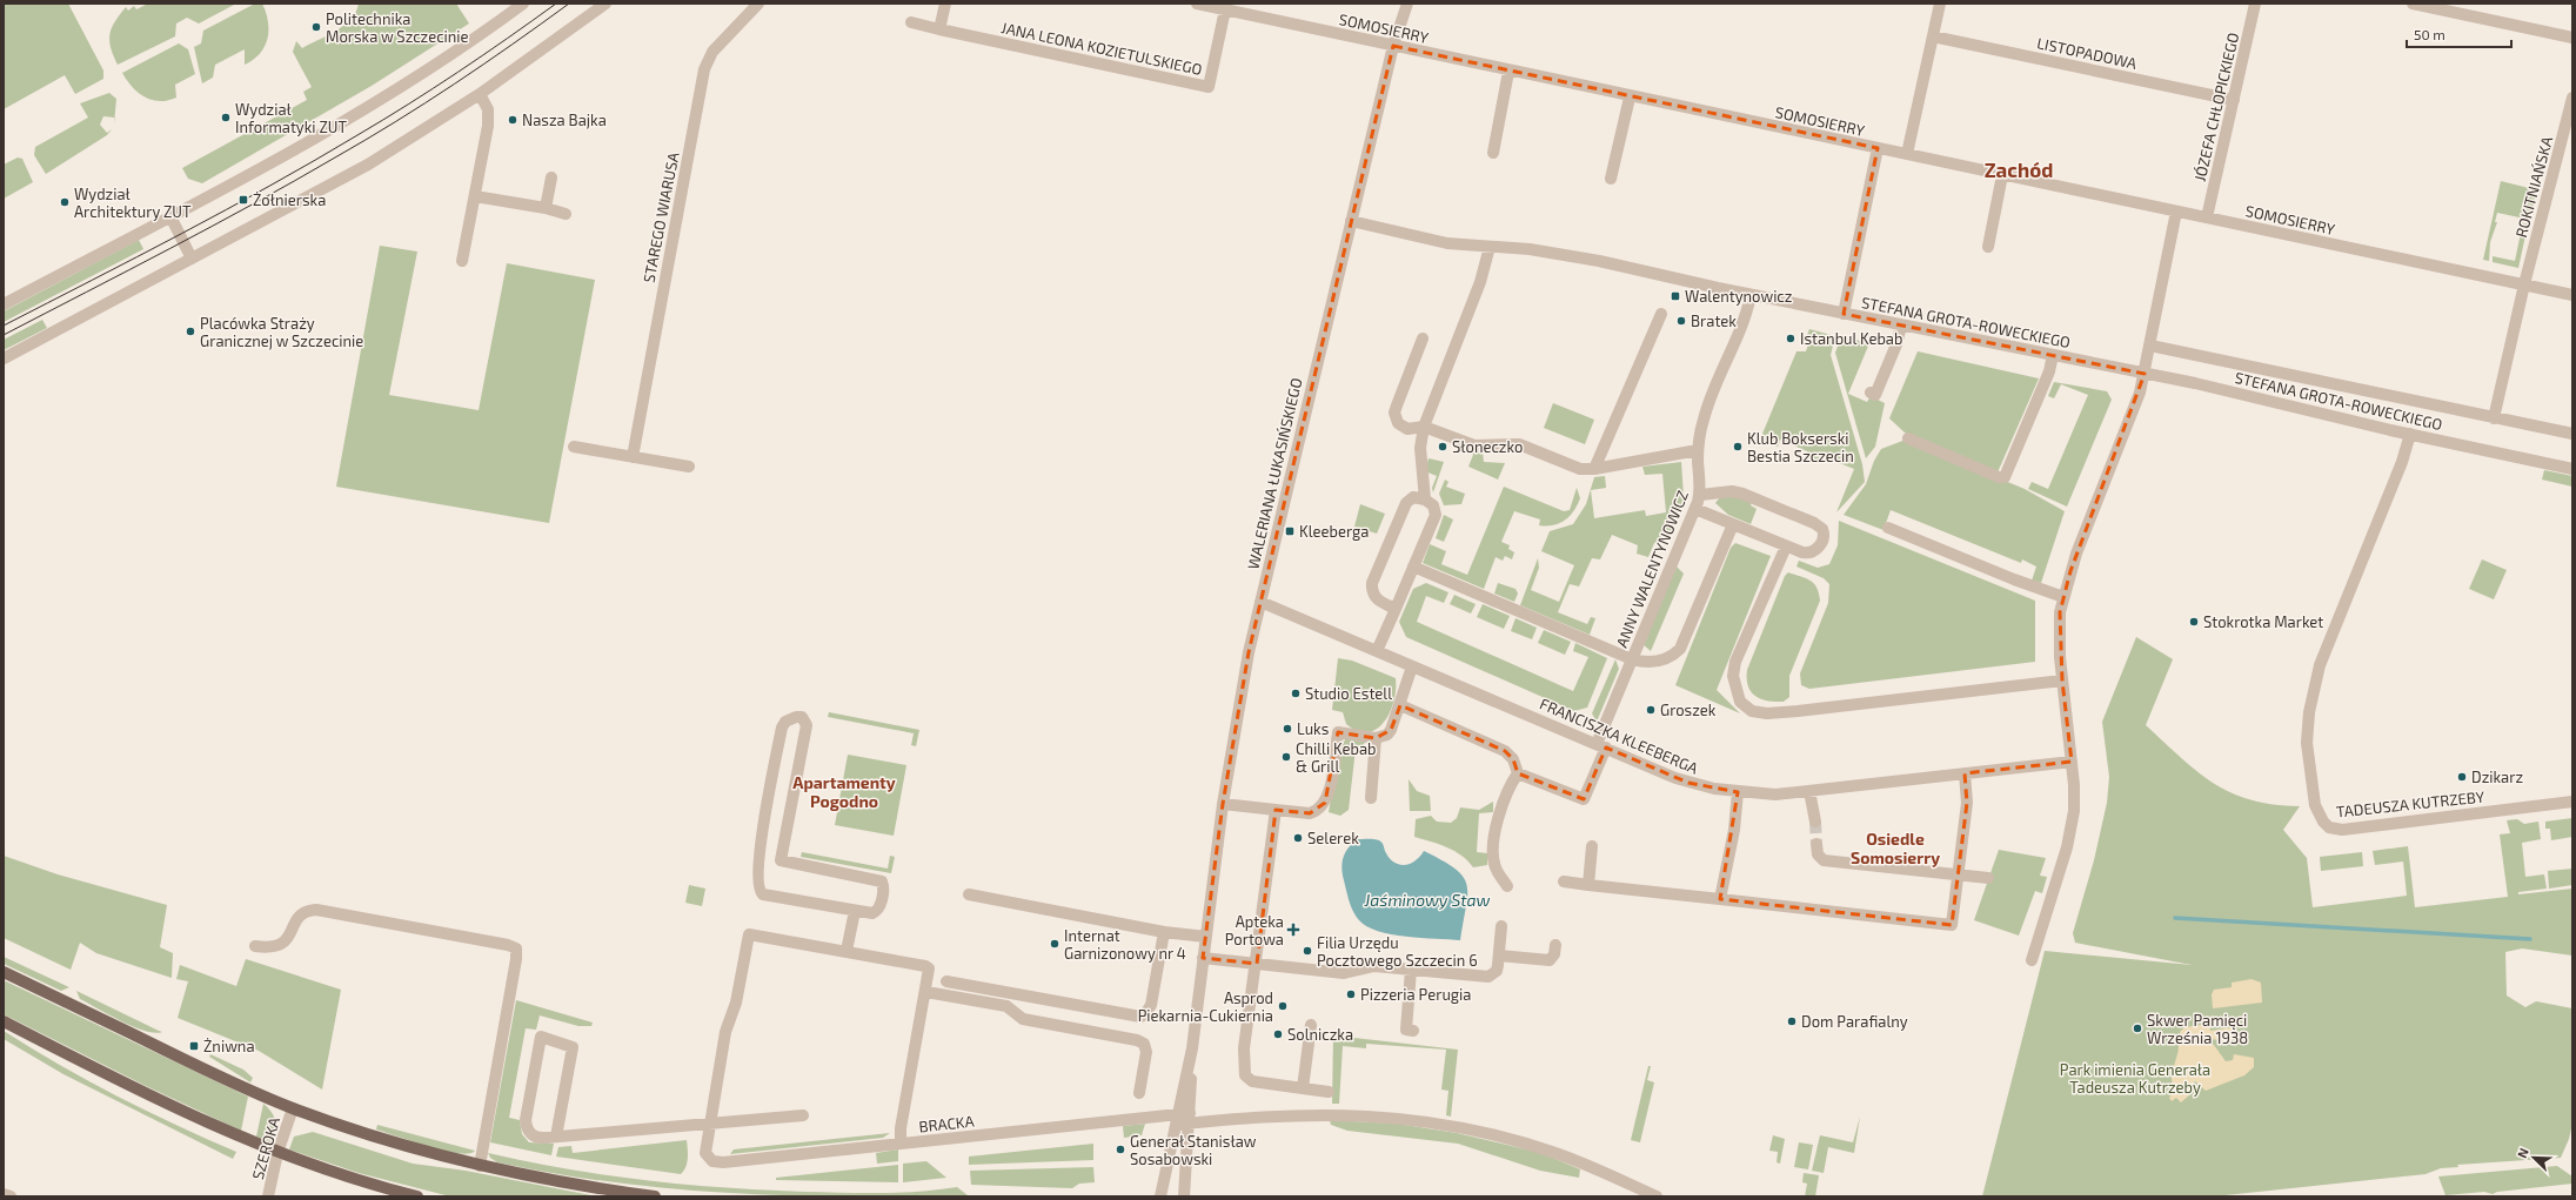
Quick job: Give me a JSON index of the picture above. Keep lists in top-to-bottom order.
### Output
{
  "streets": {
    "street": [
      "SOMOSIERRY",
      "JANA LEONA KOZIETULSKIEGO",
      "LISTOPADOWA",
      "JÓZEFA CHŁOPICKIEGO",
      "ROKITNIAŃSKA",
      "STAREGO WIARUSA",
      "STEFANA GROTA-ROWECKIEGO",
      "WALERIANA ŁUKASIŃSKIEGO",
      "ANNY WALENTYNOWICZ",
      "FRANCISZKA KLEEBERGA",
      "TADEUSZA KUTRZEBY",
      "BRACKA",
      "SZEROKA"
    ]
  },
  "crossings": [
    ["SOMOSIERRY", "JANA LEONA KOZIETULSKIEGO"],
    ["SOMOSIERRY", "JÓZEFA CHŁOPICKIEGO"],
    ["SOMOSIERRY", "ROKITNIAŃSKA"],
    ["SOMOSIERRY", "WALERIANA ŁUKASIŃSKIEGO"],
    ["LISTOPADOWA", "JÓZEFA CHŁOPICKIEGO"],
    ["STEFANA GROTA-ROWECKIEGO", "WALERIANA ŁUKASIŃSKIEGO"],
    ["STEFANA GROTA-ROWECKIEGO", "ANNY WALENTYNOWICZ"],
    ["STEFANA GROTA-ROWECKIEGO", "TADEUSZA KUTRZEBY"],
    ["WALERIANA ŁUKASIŃSKIEGO", "FRANCISZKA KLEEBERGA"],
    ["WALERIANA ŁUKASIŃSKIEGO", "BRACKA"],
    ["ANNY WALENTYNOWICZ", "FRANCISZKA KLEEBERGA"]
  ],
  "districts": ["Zachód", "Apartamenty Pogodno", "Osiedle Somosierry"],
  "water": ["Jaśminowy Staw"],
  "parks": ["Park imienia Generała Tadeusza Kutrzeby"],
  "places": {
    "other": [
      "Politechnika Morska w Szczecinie",
      "Wydział Informatyki ZUT",
      "Nasza Bajka",
      "Wydział Architektury ZUT",
      "Bratek",
      "Placówka Straży Granicznej w Szczecinie",
      "Istanbul Kebab",
      "Słoneczko",
      "Klub Bokserski Bestia Szczecin",
      "Stokrotka Market",
      "Studio Estell",
      "Groszek",
      "Luks",
      "Chilli Kebab & Grill",
      "Dzikarz",
      "Selerek",
      "Internat Garnizonowy nr 4",
      "Filia Urzędu Pocztowego Szczecin 6",
      "Pizzeria Perugia",
      "Asprod Piekarnia-Cukiernia",
      "Dom Parafialny",
      "Skwer Pamięci Września 1938",
      "Solniczka",
      "Generał Stanisław Sosabowski"
    ],
    "transit": [
      "Żołnierska",
      "Walentynowicz",
      "Kleeberga",
      "Żniwna"
    ],
    "health": ["Apteka Portowa"]
  },
  "scale_bar": "50 m",
  "north": "top left"
}
